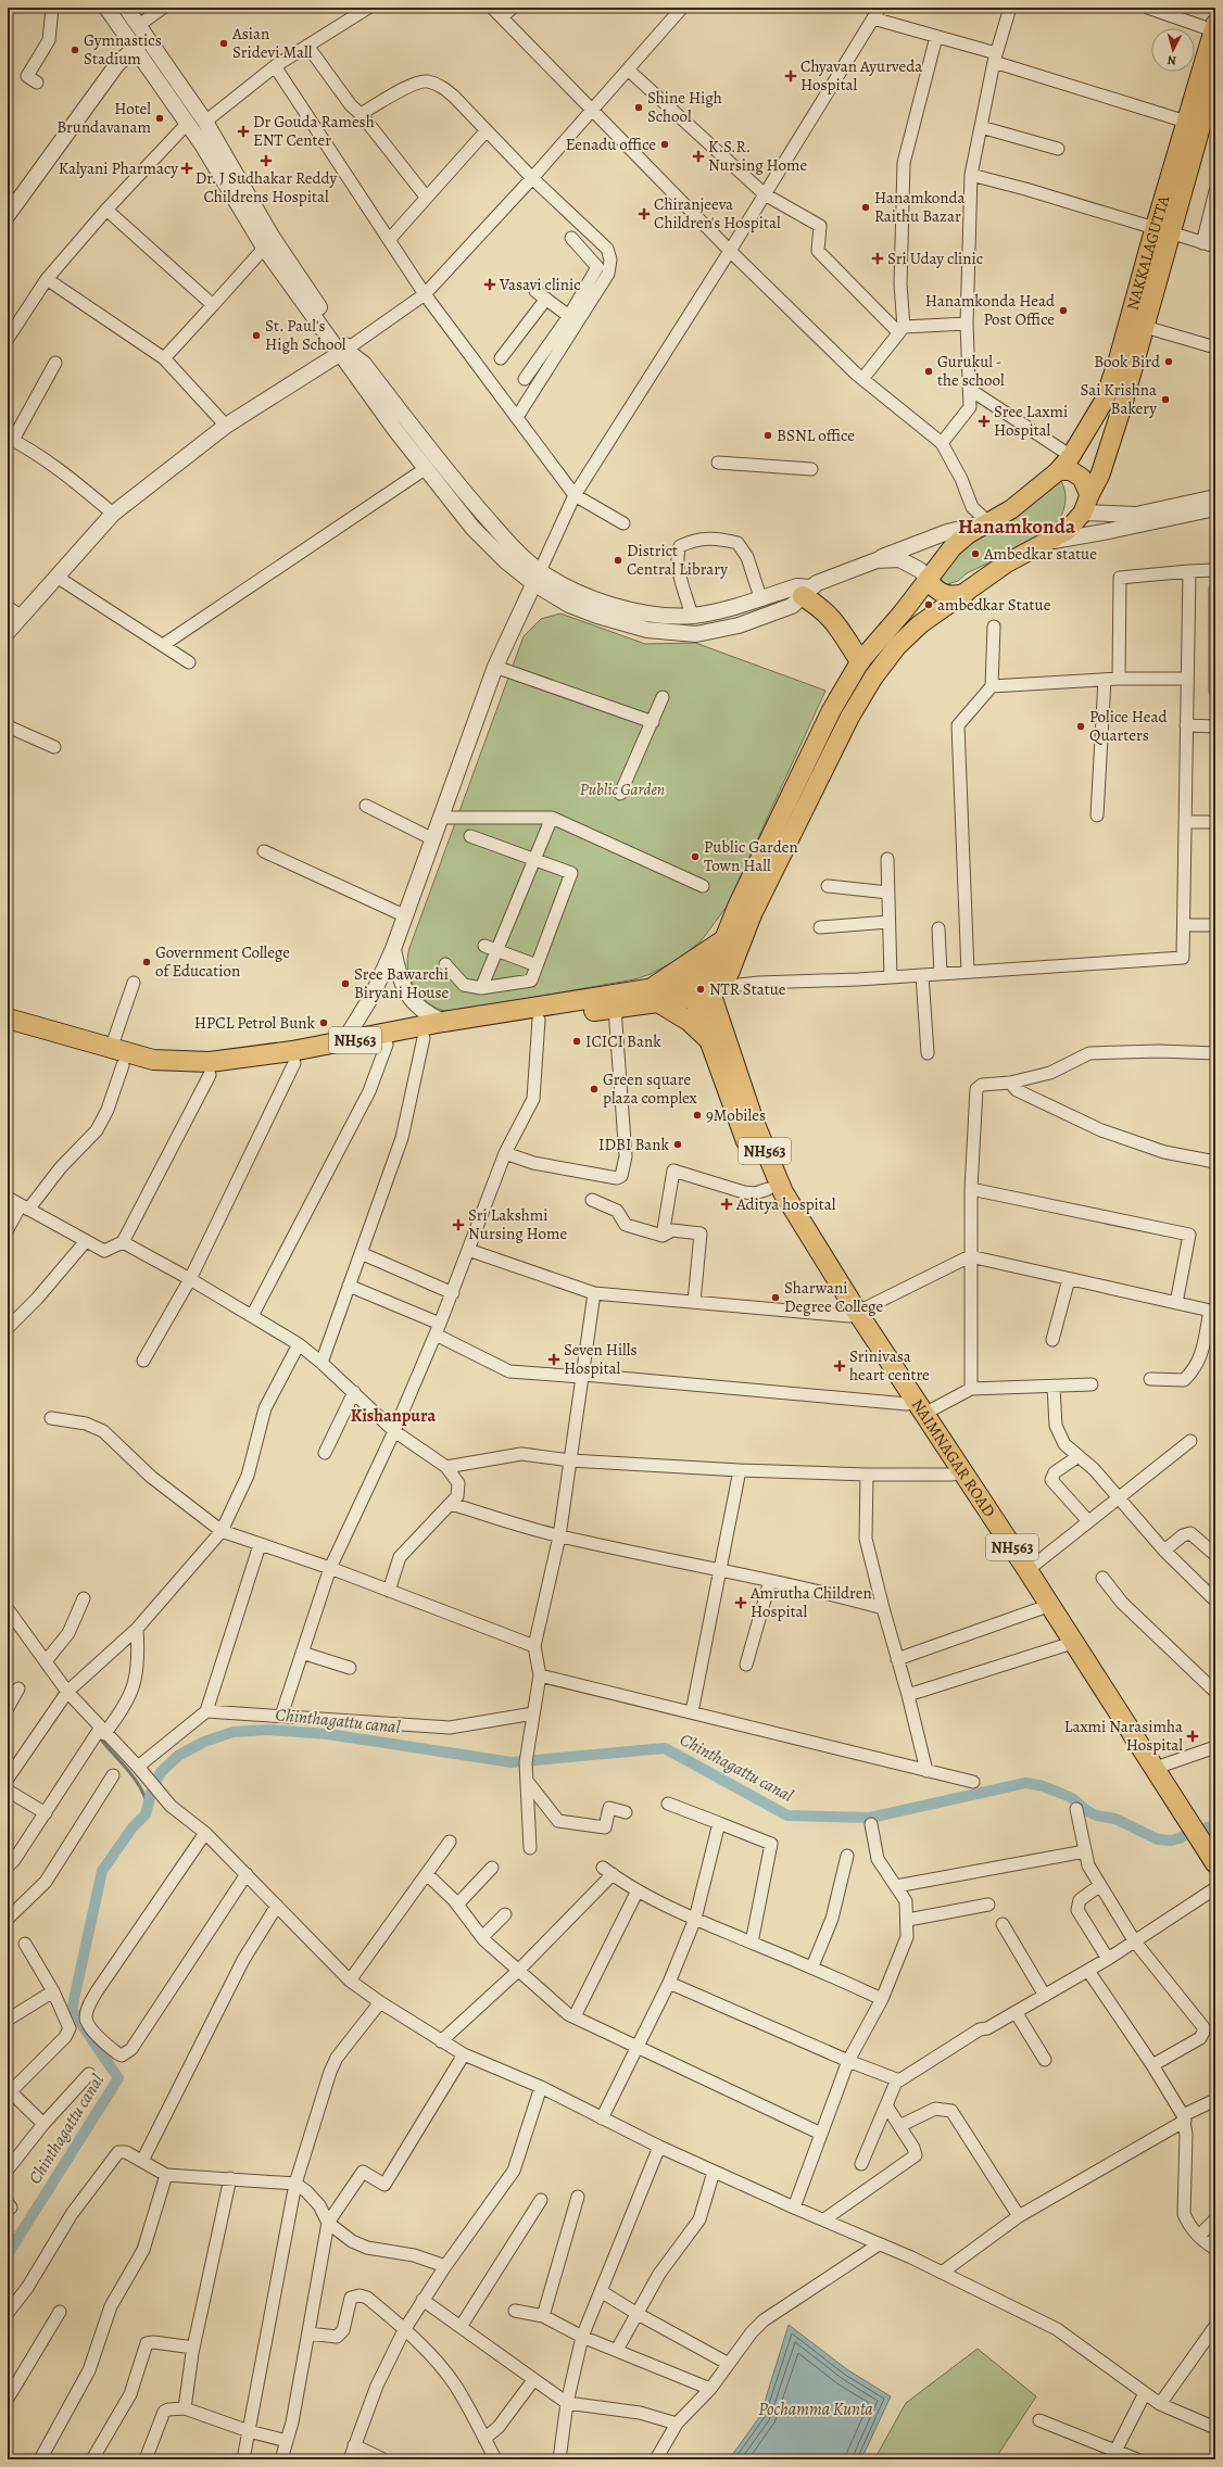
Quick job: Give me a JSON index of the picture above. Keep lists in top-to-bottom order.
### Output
{
  "streets": {
    "highway": ["NH563", "NAIMNAGAR ROAD"],
    "main road": ["NAKKALAGUTTA"]
  },
  "crossings": [
    ["NAKKALAGUTTA", "NH563"],
    ["NAKKALAGUTTA", "NAIMNAGAR ROAD"],
    ["NH563", "NAIMNAGAR ROAD"]
  ],
  "districts": ["Hanamkonda", "Kishanpura"],
  "water": ["Chinthagattu canal", "Pochamma Kunta"],
  "parks": ["Public Garden"],
  "places": {
    "other": [
      "Asian Sridevi Mall",
      "Gymnastics Stadium",
      "Shine High School",
      "Hotel Brundavanam",
      "Eenadu office",
      "Hanamkonda Raithu Bazar",
      "Hanamkonda Head Post Office",
      "St. Paul's High School",
      "Book Bird",
      "Gurukul - the school",
      "Sai Krishna Bakery",
      "BSNL office",
      "Ambedkar statue",
      "District Central Library",
      "ambedkar Statue",
      "Police Head Quarters",
      "Public Garden Town Hall",
      "Government College of Education",
      "Sree Bawarchi Biryani House",
      "NTR Statue",
      "HPCL Petrol Bunk",
      "ICICI Bank",
      "Green square plaza complex",
      "9Mobiles",
      "IDBI Bank",
      "Sharwani Degree College"
    ],
    "health": [
      "Chyavan Ayurveda Hospital",
      "Dr Gouda Ramesh ENT Center",
      "K.S.R. Nursing Home",
      "Dr. J Sudhakar Reddy Childrens Hospital",
      "Kalyani Pharmacy",
      "Chiranjeeva Children's Hospital",
      "Sri Uday clinic",
      "Vasavi clinic",
      "Sree Laxmi Hospital",
      "Aditya hospital",
      "Sri Lakshmi Nursing Home",
      "Seven Hills Hospital",
      "Srinivasa heart centre",
      "Amrutha Children Hospital",
      "Laxmi Narasimha Hospital"
    ]
  },
  "north": "bottom"
}
